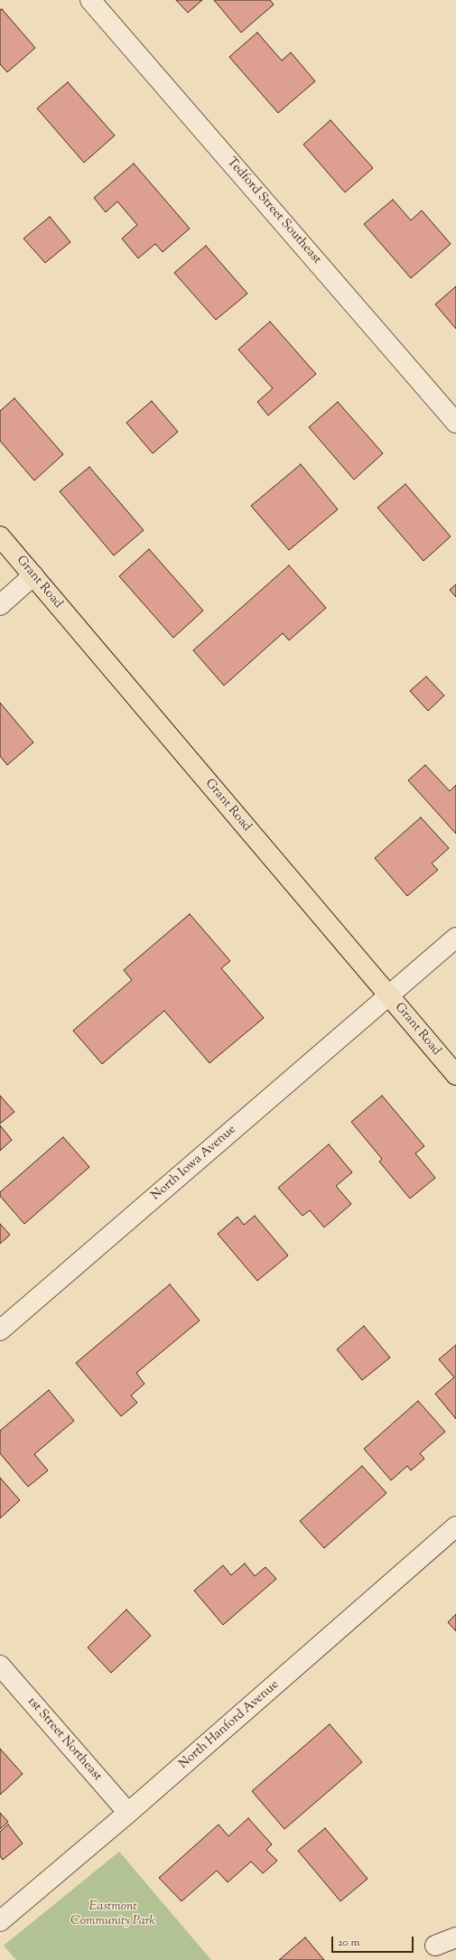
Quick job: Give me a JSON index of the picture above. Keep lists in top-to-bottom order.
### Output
{
  "streets": {
    "main road": ["Grant Road"],
    "street": [
      "Tedford Street Southeast",
      "North Iowa Avenue",
      "North Hanford Avenue",
      "1st Street Northeast"
    ]
  },
  "crossings": [
    ["Grant Road", "North Iowa Avenue"],
    ["North Hanford Avenue", "1st Street Northeast"]
  ],
  "parks": ["Eastmont Community Park"],
  "scale_bar": "20 m"
}
